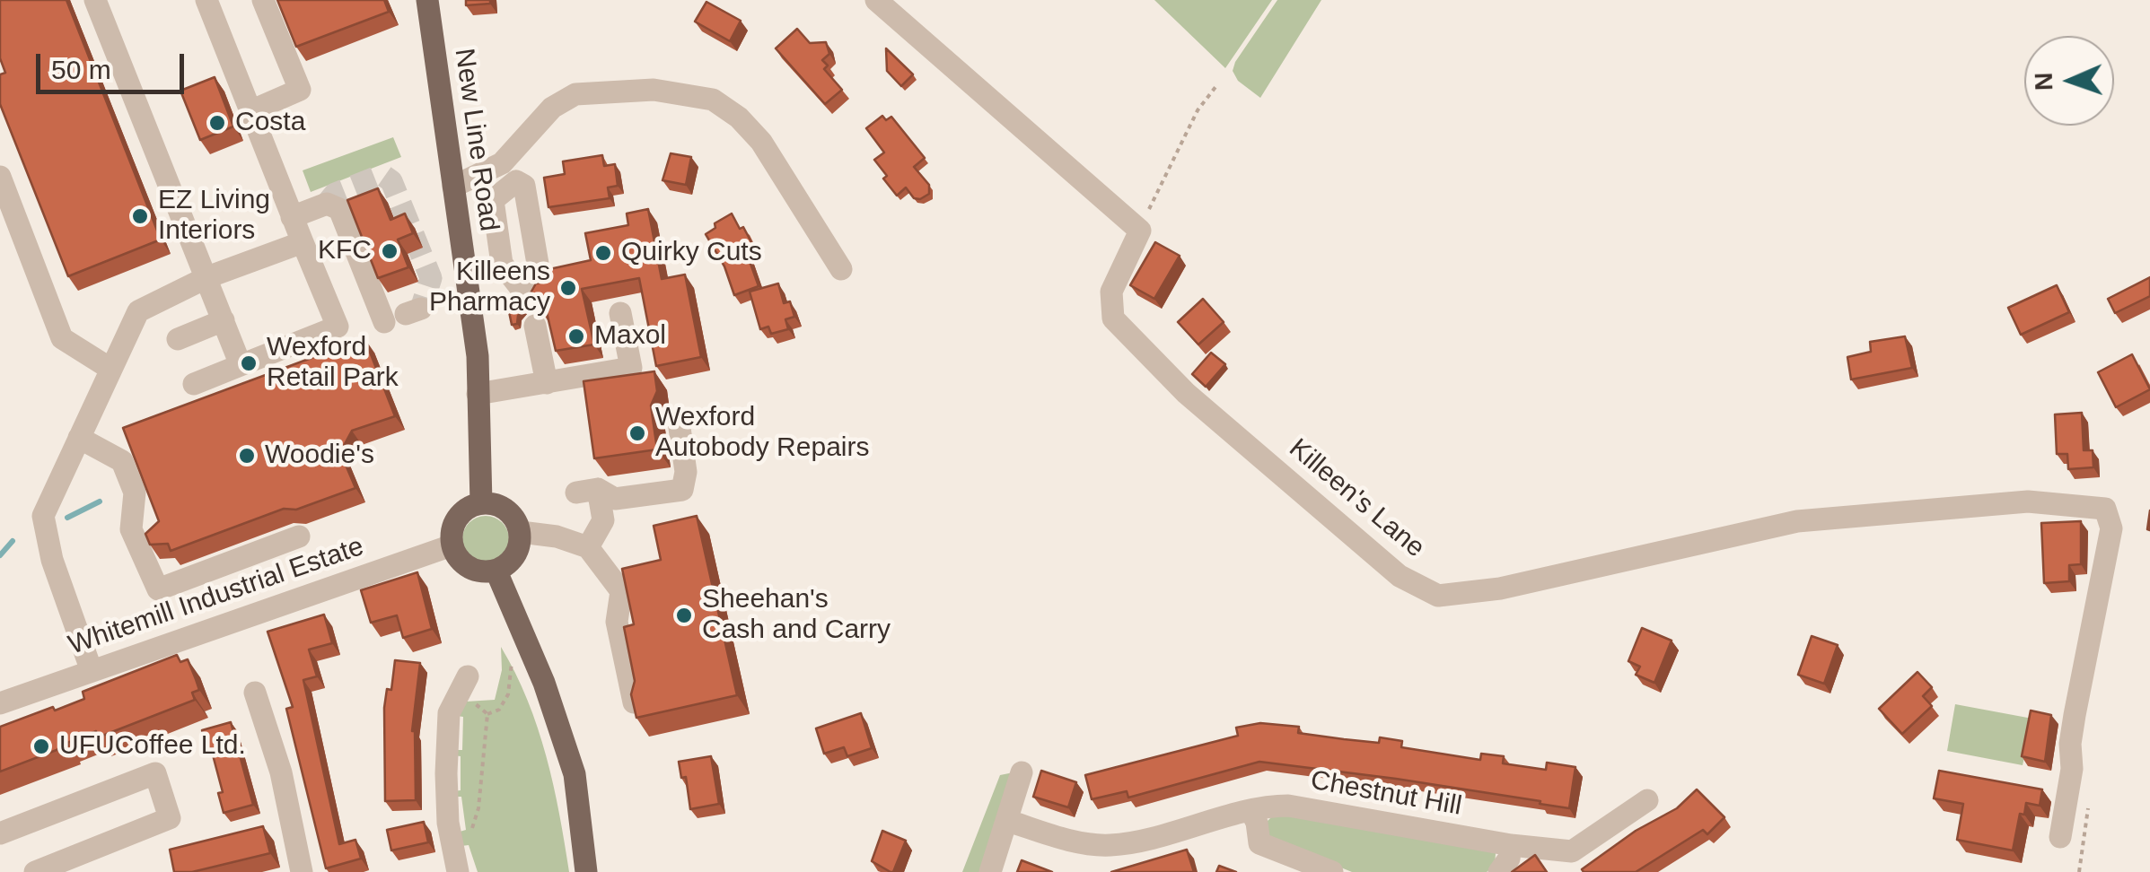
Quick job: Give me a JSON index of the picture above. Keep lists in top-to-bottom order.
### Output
{
  "streets": {
    "main road": ["New Line Road"],
    "street": ["Killeen's Lane", "Whitemill Industrial Estate", "Chestnut Hill"]
  },
  "crossings": [
    ["New Line Road", "Whitemill Industrial Estate"]
  ],
  "places": [
    "Costa",
    "EZ Living Interiors",
    "KFC",
    "Quirky Cuts",
    "Killeens Pharmacy",
    "Maxol",
    "Wexford Retail Park",
    "Wexford Autobody Repairs",
    "Woodie's",
    "Sheehan's Cash and Carry",
    "UFUCoffee Ltd."
  ],
  "scale_bar": "50 m",
  "north": "left"
}
